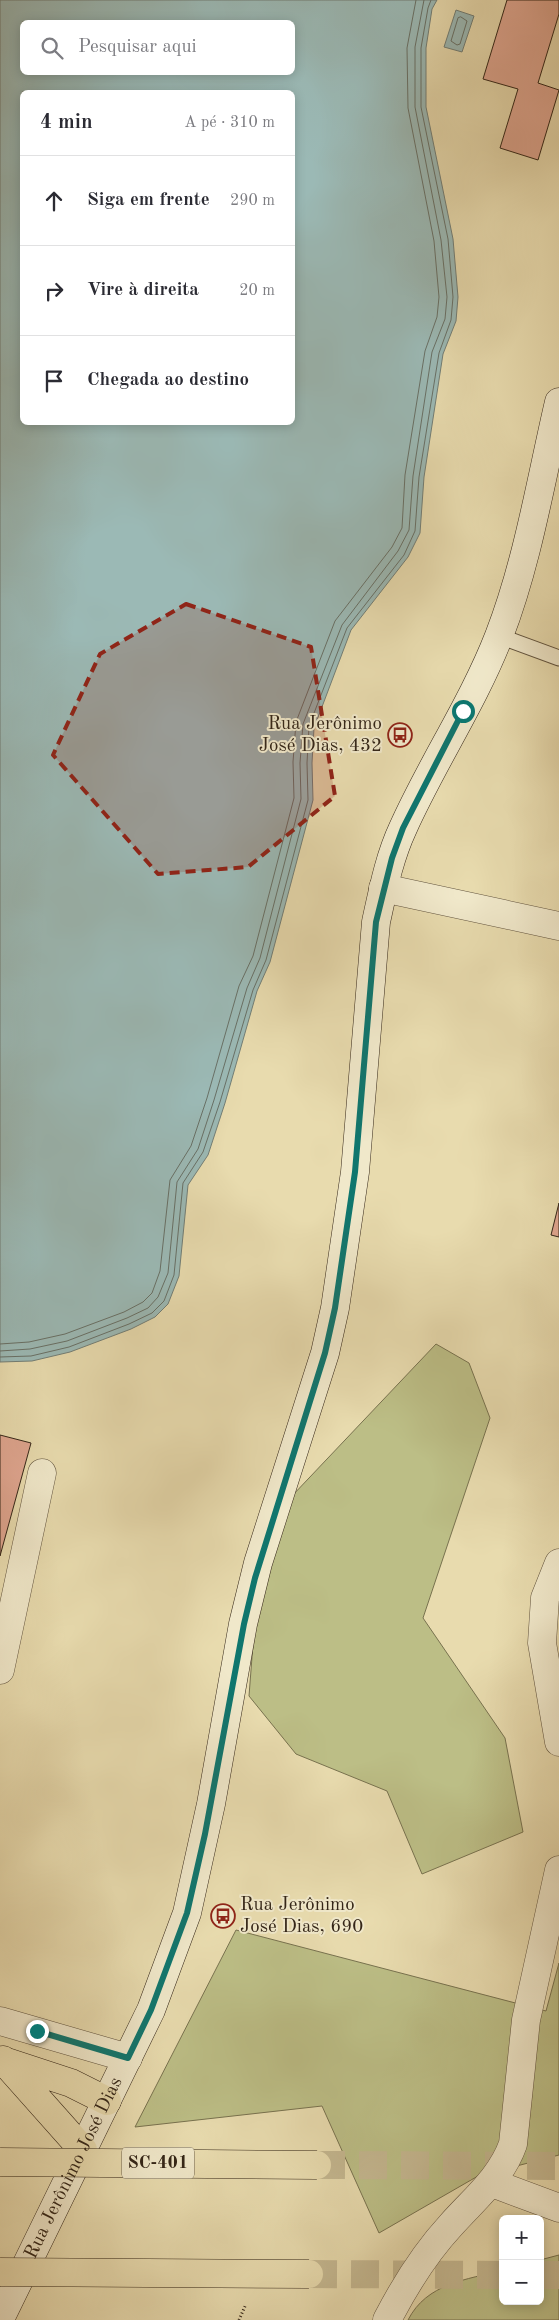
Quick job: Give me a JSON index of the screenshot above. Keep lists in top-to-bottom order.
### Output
{
  "streets": {
    "highway": ["SC-401"],
    "main road": ["Rua Jerônimo José Dias"]
  },
  "places": {
    "bus stop": ["Rua Jerônimo José Dias, 432", "Rua Jerônimo José Dias, 690"]
  },
  "page": {
    "search": "Pesquisar aqui",
    "heading": ["4 min", "A pé · 310 m"],
    "list": [
      ["Siga em frente", "290 m"],
      ["Vire à direita", "20 m"],
      "Chegada ao destino"
    ],
    "map_buttons": ["+", "−"]
  }
}
